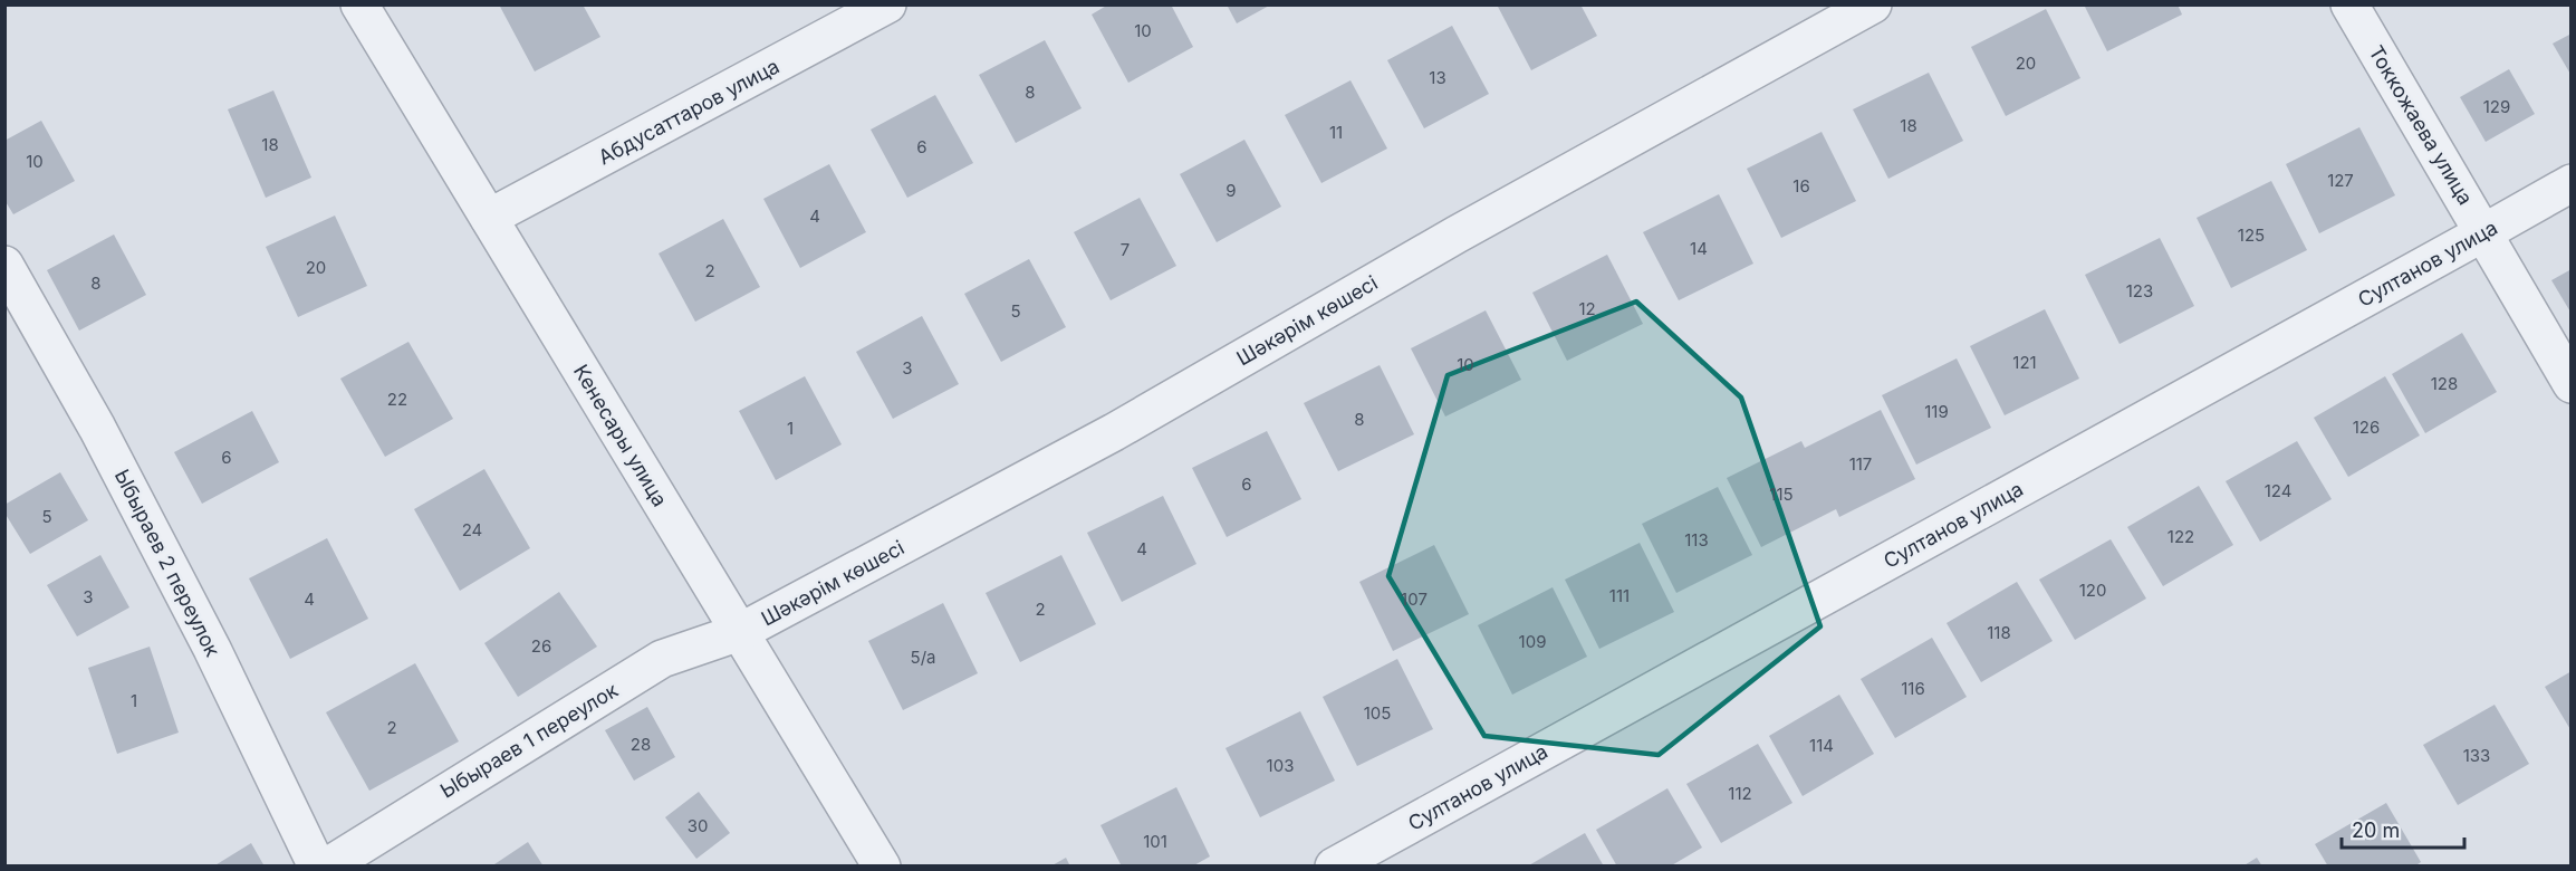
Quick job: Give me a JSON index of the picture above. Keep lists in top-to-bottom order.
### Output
{
  "streets": {
    "street": [
      "Абдусаттаров улица",
      "Токкожаева улица",
      "Султанов улица",
      "Шәкәрім көшесі",
      "Кенесары улица",
      "Ыбыраев 2 переулок",
      "Ыбыраев 1 переулок"
    ]
  },
  "crossings": [
    ["Абдусаттаров улица", "Кенесары улица"],
    ["Токкожаева улица", "Султанов улица"],
    ["Шәкәрім көшесі", "Кенесары улица"],
    ["Шәкәрім көшесі", "Ыбыраев 1 переулок"],
    ["Кенесары улица", "Ыбыраев 1 переулок"]
  ],
  "house_numbers": [
    "10",
    "20",
    "13",
    "8",
    "129",
    "18",
    "11",
    "18",
    "6",
    "10",
    "127",
    "16",
    "9",
    "4",
    "125",
    "14",
    "7",
    "20",
    "2",
    "8",
    "123",
    "12",
    "5",
    "121",
    "10",
    "3",
    "128",
    "22",
    "119",
    "8",
    "126",
    "1",
    "6",
    "117",
    "6",
    "124",
    "115",
    "5",
    "24",
    "122",
    "113",
    "4",
    "120",
    "111",
    "3",
    "4",
    "107",
    "2",
    "118",
    "109",
    "26",
    "5/а",
    "116",
    "1",
    "105",
    "2",
    "28",
    "114",
    "133",
    "103",
    "112",
    "30",
    "101"
  ],
  "scale_bar": "20 m"
}
